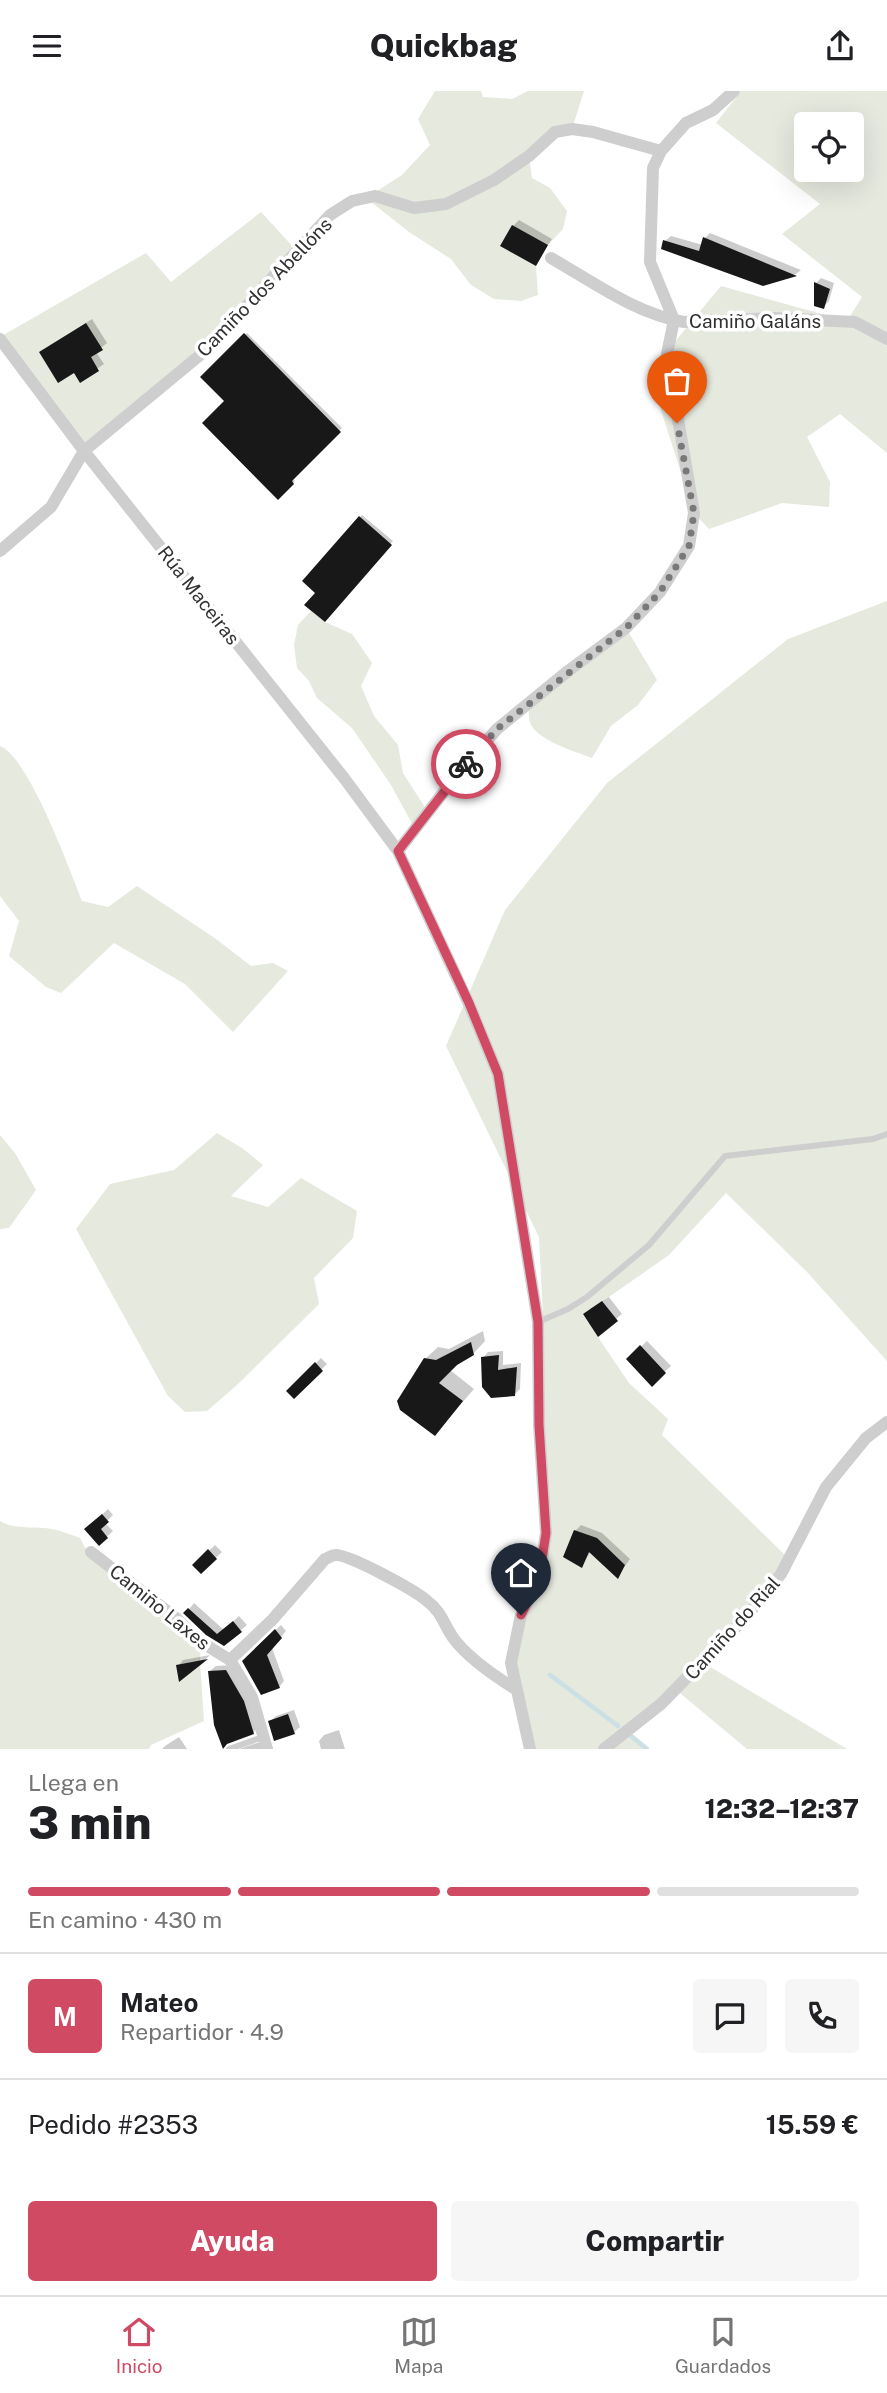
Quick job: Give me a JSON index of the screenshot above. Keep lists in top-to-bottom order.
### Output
{
  "streets": {
    "street": [
      "Camiño dos Abellóns",
      "Camiño Galáns",
      "Rúa Maceiras",
      "Camiño Laxes",
      "Camiño do Rial"
    ]
  },
  "crossings": [
    ["Camiño dos Abellóns", "Rúa Maceiras"],
    ["Rúa Maceiras", "Camiño Laxes"]
  ],
  "page": {
    "header": "Quickbag",
    "heading": ["3 min", "Llega en", "12:32–12:37"],
    "panel": [
      "Mateo",
      "Repartidor · 4.9",
      "Pedido #2353",
      "15.59 €"
    ],
    "bar": "En camino · 430 m",
    "round": "M",
    "buttons": ["Ayuda", "Compartir"],
    "tabs": ["Inicio", "Mapa", "Guardados"]
  }
}
